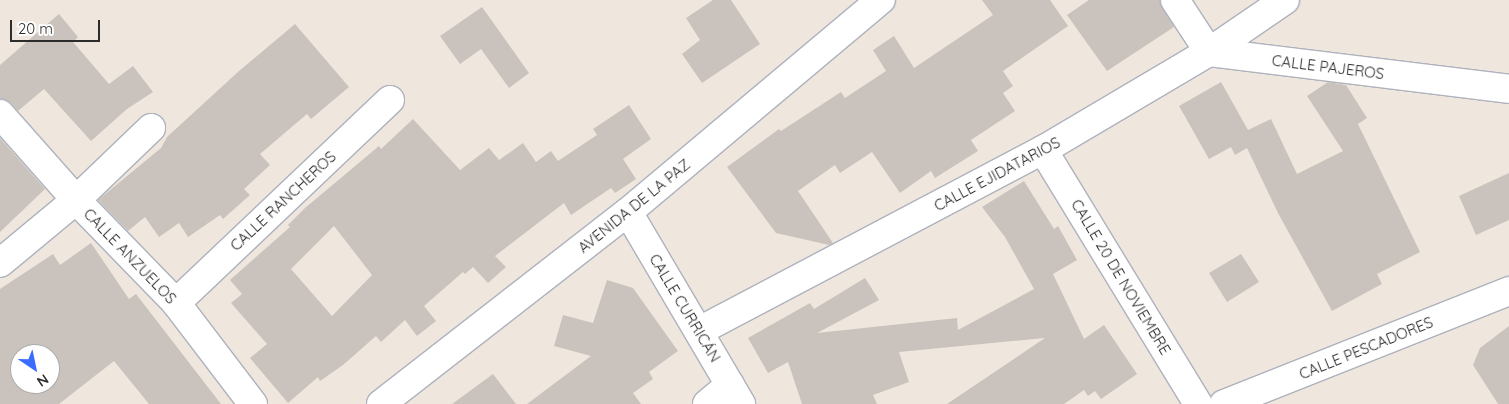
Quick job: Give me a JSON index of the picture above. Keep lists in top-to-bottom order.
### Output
{
  "streets": {
    "street": [
      "CALLE PAJEROS",
      "CALLE EJIDATARIOS",
      "CALLE RANCHEROS",
      "AVENIDA DE LA PAZ",
      "CALLE ANZUELOS",
      "CALLE 20 DE NOVIEMBRE",
      "CALLE CURRICÁN",
      "CALLE PESCADORES"
    ]
  },
  "crossings": [
    ["CALLE PAJEROS", "CALLE EJIDATARIOS"],
    ["CALLE EJIDATARIOS", "CALLE 20 DE NOVIEMBRE"],
    ["CALLE EJIDATARIOS", "CALLE CURRICÁN"],
    ["CALLE RANCHEROS", "CALLE ANZUELOS"],
    ["AVENIDA DE LA PAZ", "CALLE CURRICÁN"]
  ],
  "scale_bar": "20 m",
  "north": "bottom right"
}
